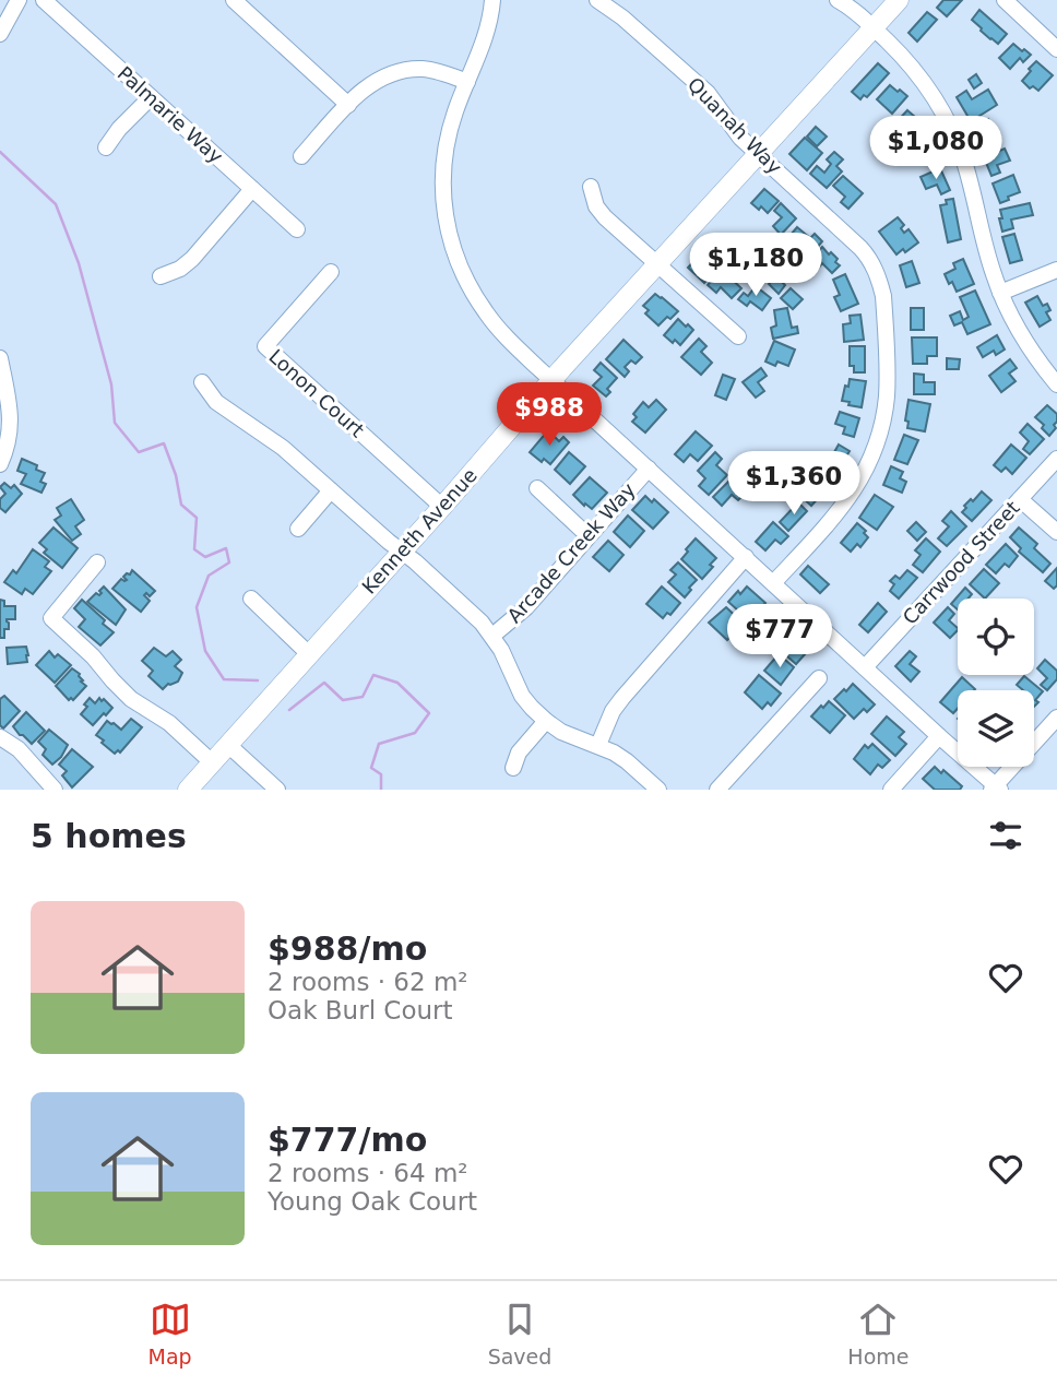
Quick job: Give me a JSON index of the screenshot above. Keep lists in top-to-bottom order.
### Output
{
  "streets": {
    "main road": ["Kenneth Avenue"],
    "street": [
      "Palmarie Way",
      "Quanah Way",
      "Lonon Court",
      "Arcade Creek Way",
      "Carrwood Street"
    ]
  },
  "crossings": [
    ["Quanah Way", "Kenneth Avenue"],
    ["Lonon Court", "Kenneth Avenue"]
  ],
  "page": {
    "price": [
      "$1,080",
      "$1,180",
      "$988",
      "$1,360",
      "$777"
    ],
    "heading": "5 homes",
    "list": [
      {
        "name": "$988/mo",
        "note": "2 rooms · 62 m² · Oak Burl Court"
      },
      {
        "name": "$777/mo",
        "note": "2 rooms · 64 m² · Young Oak Court"
      }
    ],
    "tabs": ["Map", "Saved", "Home"]
  }
}
